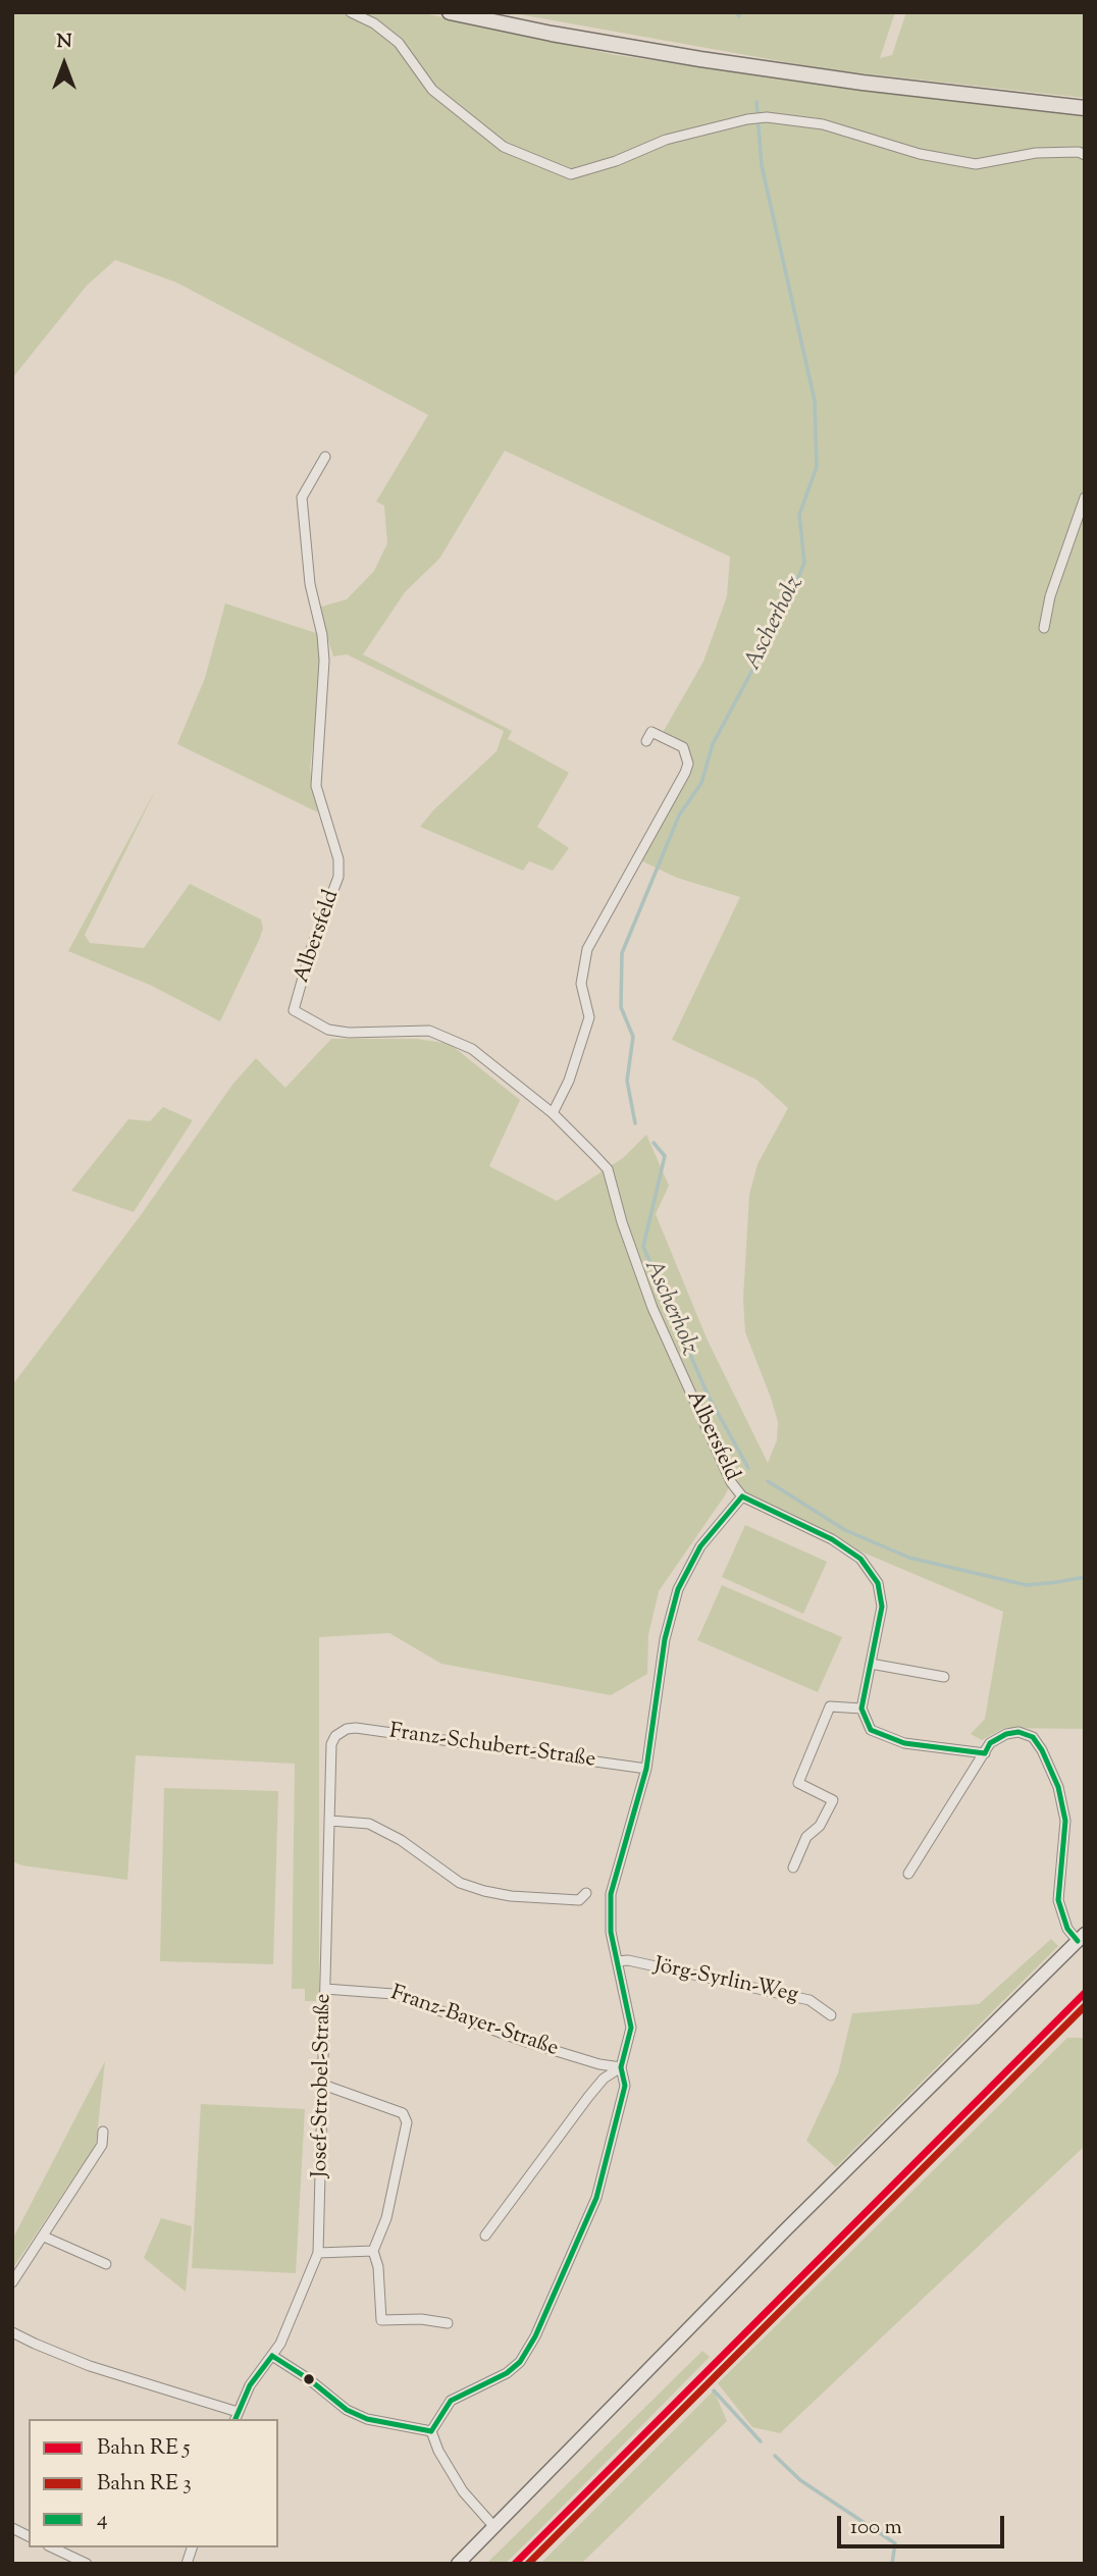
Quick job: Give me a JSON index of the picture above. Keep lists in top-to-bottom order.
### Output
{
  "streets": {
    "street": [
      "Albersfeld",
      "Franz-Schubert-Straße",
      "Jörg-Syrlin-Weg",
      "Franz-Bayer-Straße",
      "Josef-Strobel-Straße"
    ]
  },
  "crossings": [
    ["Franz-Schubert-Straße", "Josef-Strobel-Straße"],
    ["Franz-Bayer-Straße", "Josef-Strobel-Straße"]
  ],
  "water": ["Ascherholz"],
  "lines": ["transit line 4"],
  "legend": ["Bahn RE 5", "Bahn RE 3", "4"],
  "scale_bar": "100 m",
  "north": "top"
}
